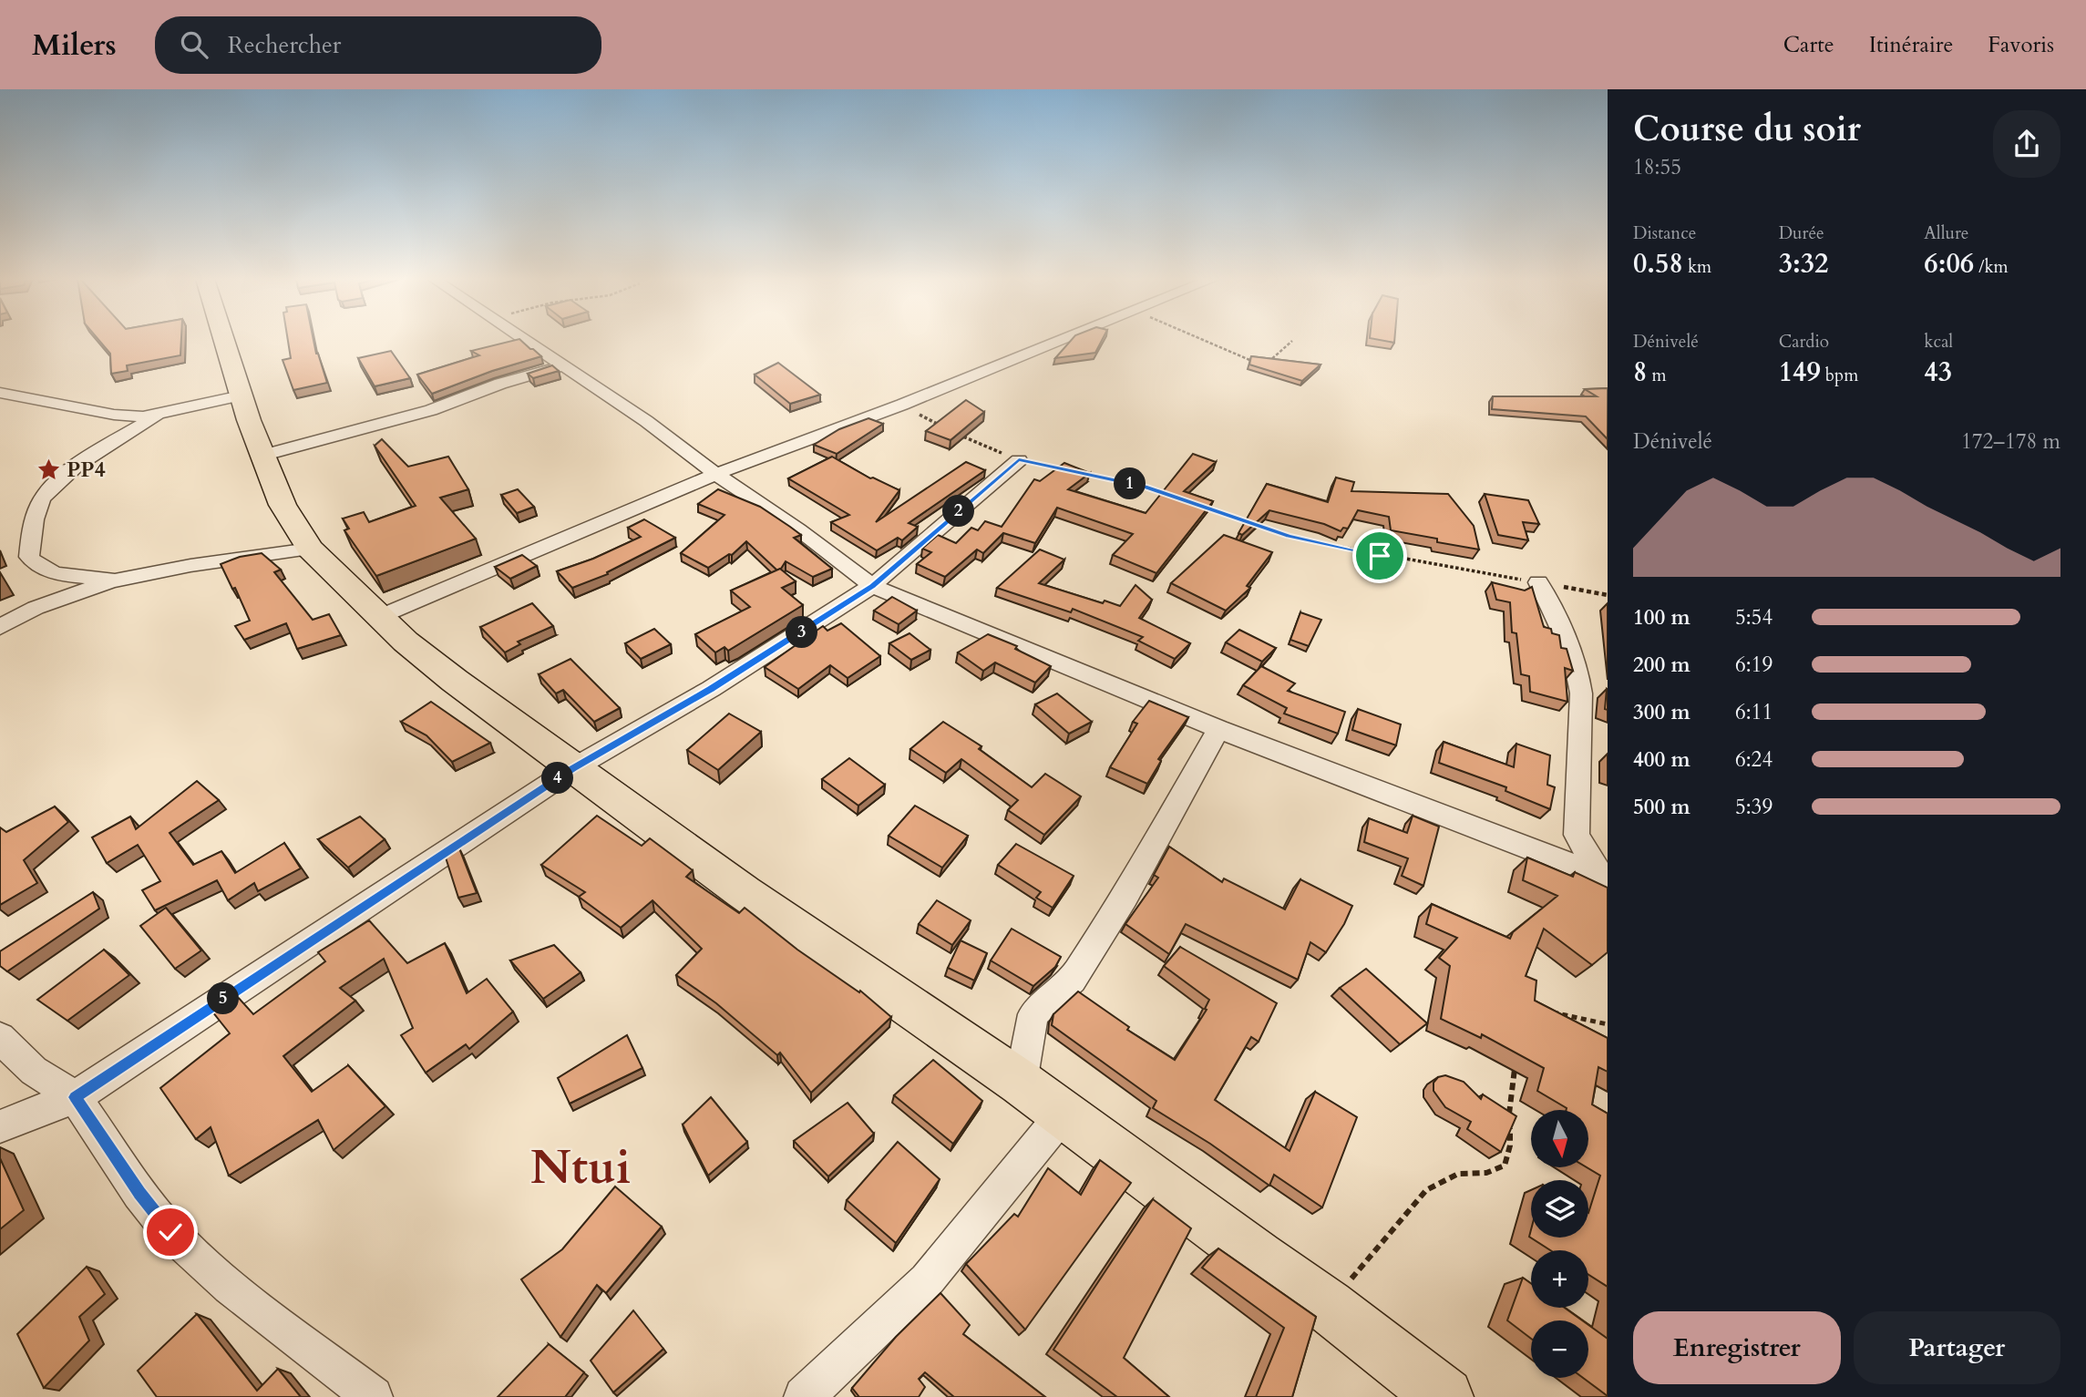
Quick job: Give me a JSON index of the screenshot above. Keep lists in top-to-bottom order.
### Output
{
  "districts": ["Ntui"],
  "places": {
    "place": ["PP4"]
  },
  "north": "bottom",
  "page": {
    "header": "Milers",
    "search": "Rechercher",
    "nav": ["Carte", "Itinéraire", "Favoris"],
    "heading": ["Course du soir", "18:55"],
    "stats": [
      ["Distance", "0.58 km"],
      ["Durée", "3:32"],
      ["Allure", "6:06 /km"],
      ["Dénivelé", "8 m"],
      ["Cardio", "149 bpm"],
      ["kcal", "43"]
    ],
    "chart": ["Dénivelé", "172–178 m"],
    "pins": [
      "1",
      "2",
      "3",
      "4",
      "5"
    ],
    "list": [
      {
        "name": "100 m",
        "note": "5:54"
      },
      {
        "name": "200 m",
        "note": "6:19"
      },
      {
        "name": "300 m",
        "note": "6:11"
      },
      {
        "name": "400 m",
        "note": "6:24"
      },
      {
        "name": "500 m",
        "note": "5:39"
      }
    ],
    "map_buttons": ["+", "−"],
    "buttons": ["Enregistrer", "Partager"]
  }
}
